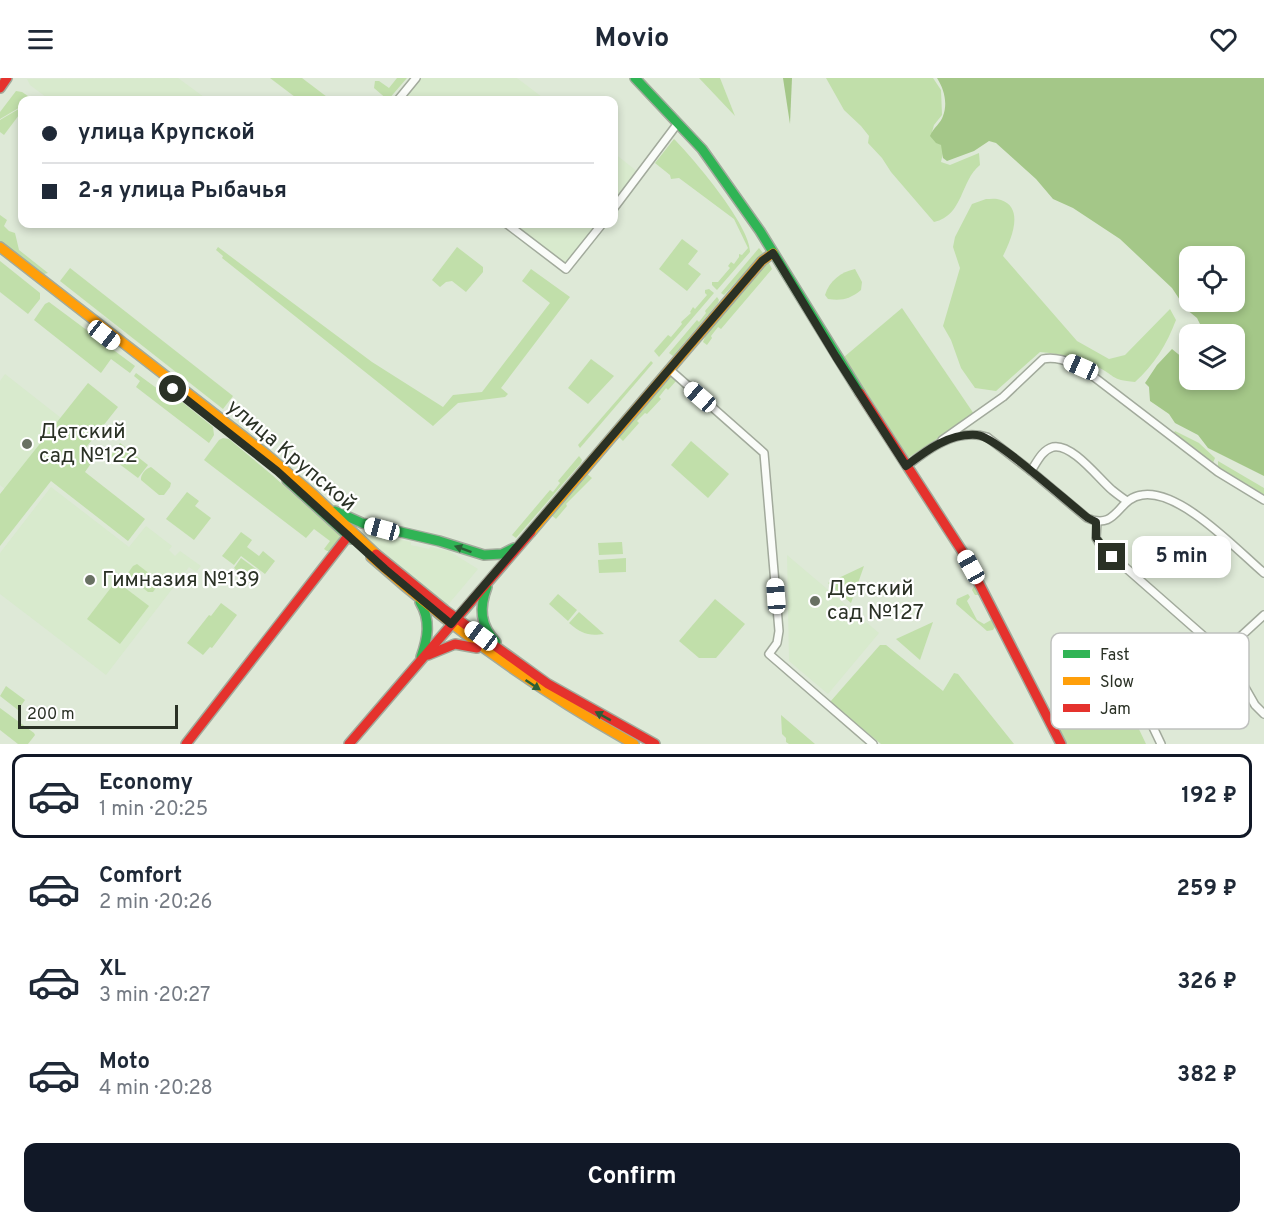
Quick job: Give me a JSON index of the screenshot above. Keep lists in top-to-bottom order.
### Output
{
  "streets": {
    "main road": ["улица Крупской"]
  },
  "places": ["Детский сад №122", "Гимназия №139", "Детский сад №127"],
  "legend": ["Fast", "Slow", "Jam"],
  "scale_bar": "200 m",
  "page": {
    "header": "Movio",
    "banner": ["улица Крупской", "2-я улица Рыбачья"],
    "bubble": "5 min",
    "scale": "200 m",
    "list": [
      {
        "name": "Economy",
        "note": "1 min · 20:25",
        "value": "192 ₽"
      },
      {
        "name": "Comfort",
        "note": "2 min · 20:26",
        "value": "259 ₽"
      },
      {
        "name": "XL",
        "note": "3 min · 20:27",
        "value": "326 ₽"
      },
      {
        "name": "Moto",
        "note": "4 min · 20:28",
        "value": "382 ₽"
      }
    ],
    "buttons": "Confirm"
  }
}
